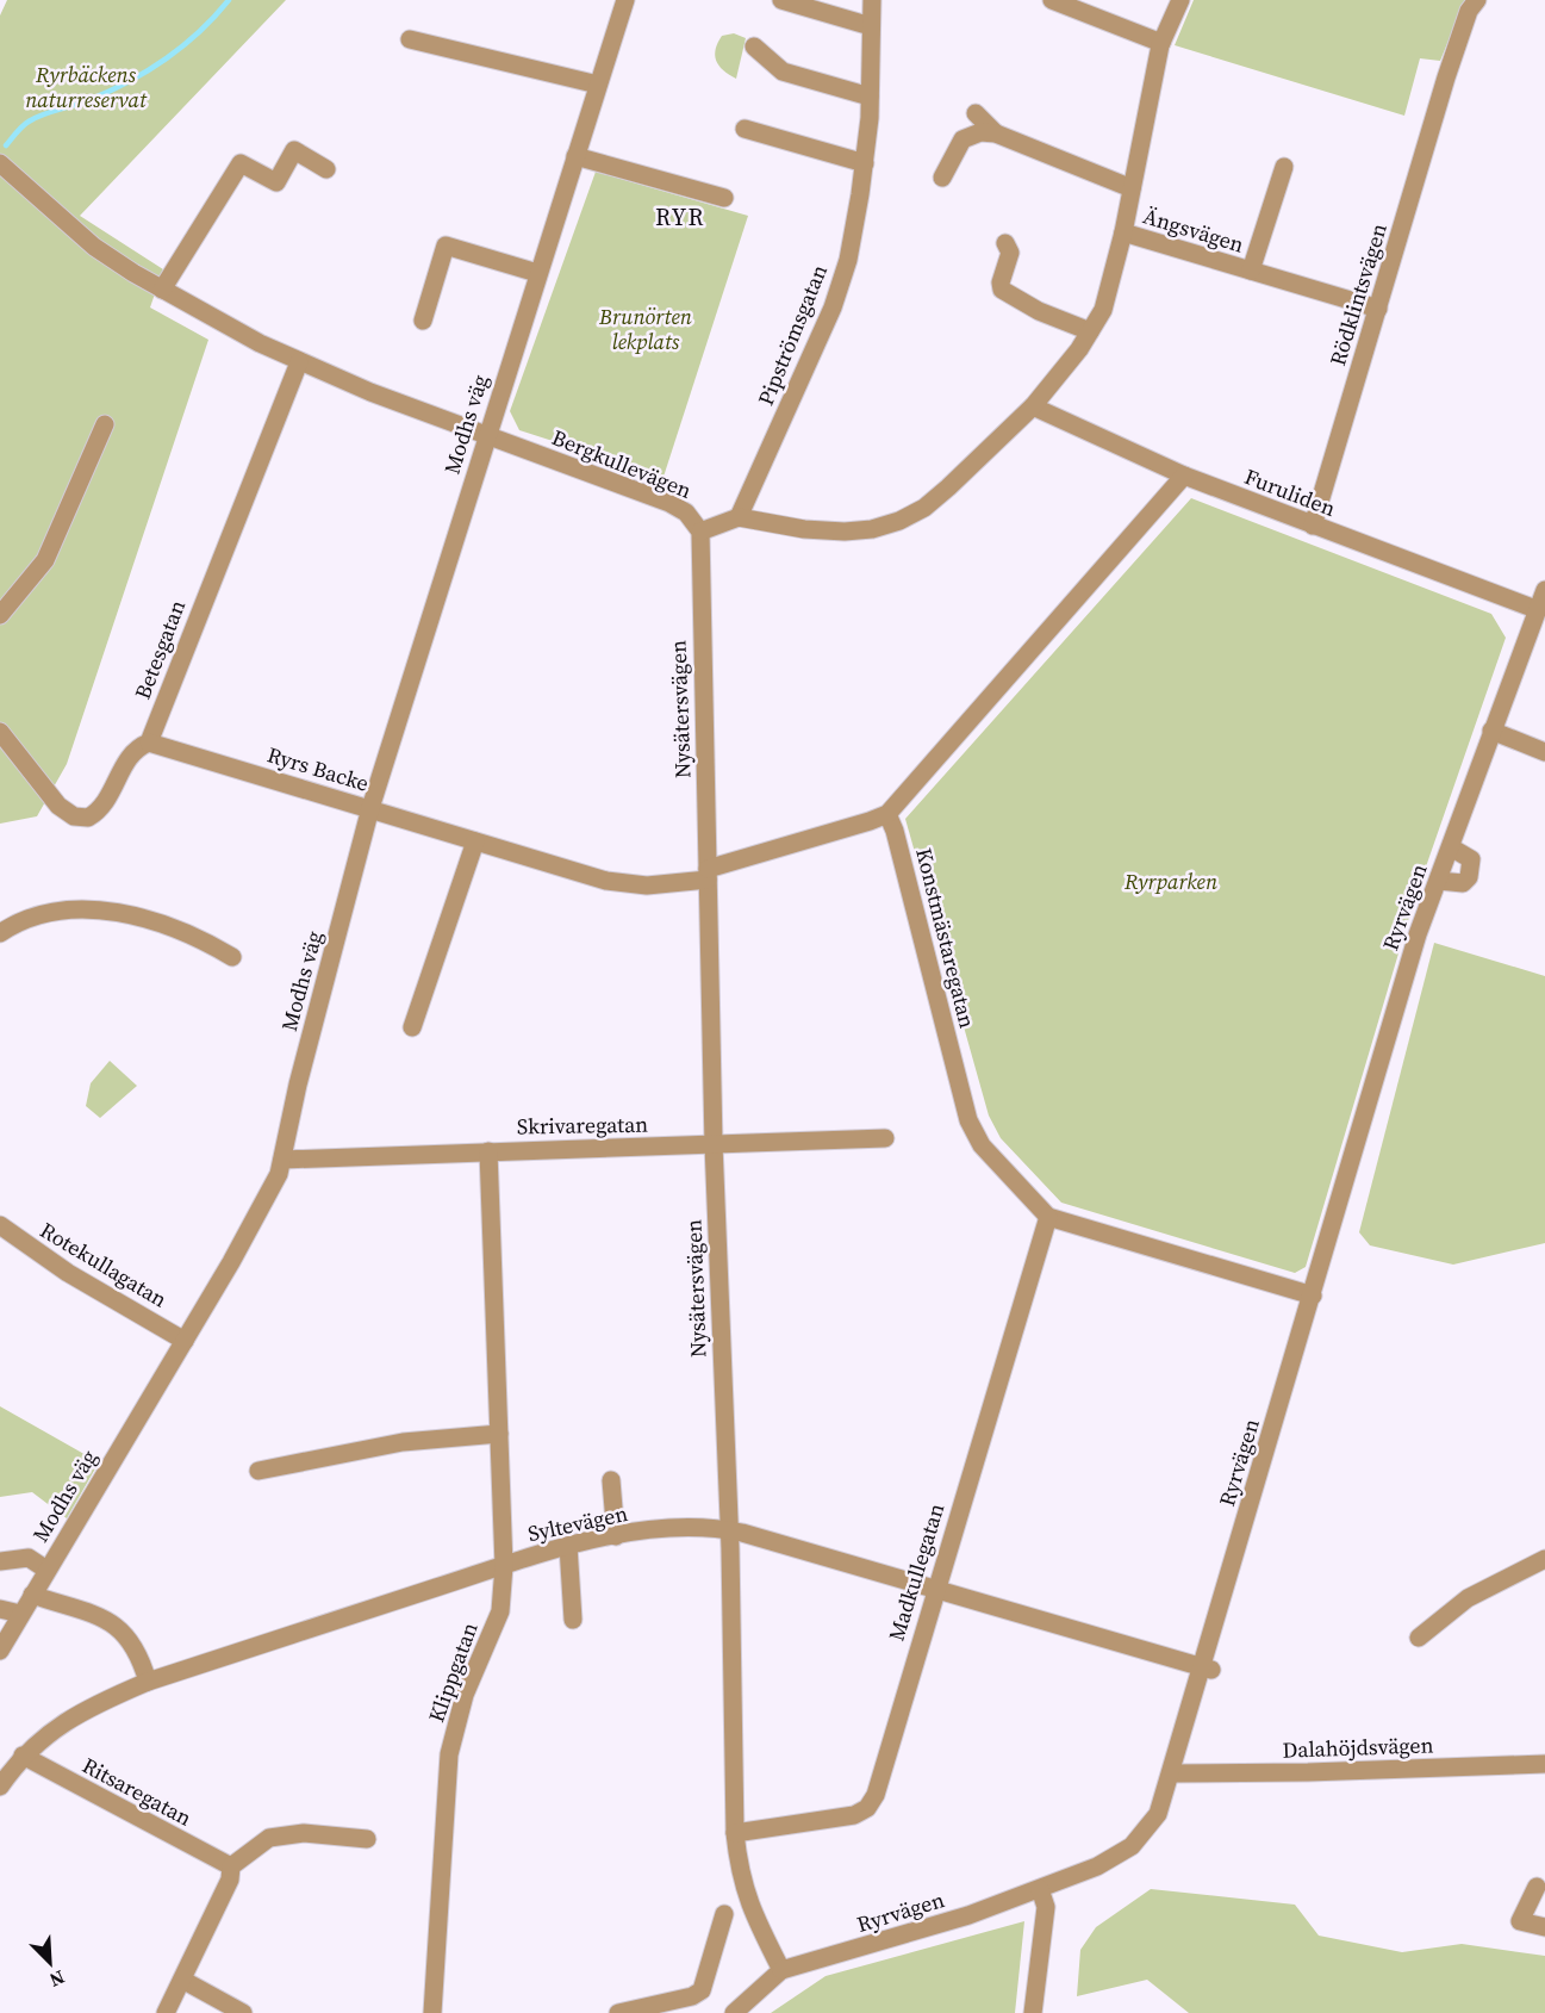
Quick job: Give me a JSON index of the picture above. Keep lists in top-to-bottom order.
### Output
{
  "streets": {
    "street": [
      "Ängsvägen",
      "Rödklintsvägen",
      "Pipströmsgatan",
      "Modhs väg",
      "Bergkullevägen",
      "Furuliden",
      "Betesgatan",
      "Nysätersvägen",
      "Ryrs Backe",
      "Ryrvägen",
      "Konstmästaregatan",
      "Skrivaregatan",
      "Rotekullagatan",
      "Syltevägen",
      "Madkullegatan",
      "Klippgatan",
      "Dalahöjdsvägen",
      "Ritsaregatan"
    ]
  },
  "crossings": [
    ["Ängsvägen", "Rödklintsvägen"],
    ["Rödklintsvägen", "Furuliden"],
    ["Pipströmsgatan", "Bergkullevägen"],
    ["Modhs väg", "Bergkullevägen"],
    ["Modhs väg", "Ryrs Backe"],
    ["Modhs väg", "Skrivaregatan"],
    ["Modhs väg", "Rotekullagatan"],
    ["Bergkullevägen", "Betesgatan"],
    ["Bergkullevägen", "Nysätersvägen"],
    ["Furuliden", "Ryrvägen"],
    ["Betesgatan", "Ryrs Backe"],
    ["Nysätersvägen", "Ryrs Backe"],
    ["Nysätersvägen", "Ryrvägen"],
    ["Nysätersvägen", "Skrivaregatan"],
    ["Nysätersvägen", "Syltevägen"],
    ["Nysätersvägen", "Madkullegatan"],
    ["Ryrs Backe", "Konstmästaregatan"],
    ["Ryrvägen", "Konstmästaregatan"],
    ["Ryrvägen", "Syltevägen"],
    ["Ryrvägen", "Dalahöjdsvägen"],
    ["Konstmästaregatan", "Madkullegatan"],
    ["Skrivaregatan", "Klippgatan"],
    ["Syltevägen", "Madkullegatan"],
    ["Syltevägen", "Klippgatan"],
    ["Syltevägen", "Ritsaregatan"]
  ],
  "districts": ["RYR"],
  "parks": ["Ryrbäckens naturreservat", "Brunörten lekplats", "Ryrparken"],
  "north": "bottom right"
}
